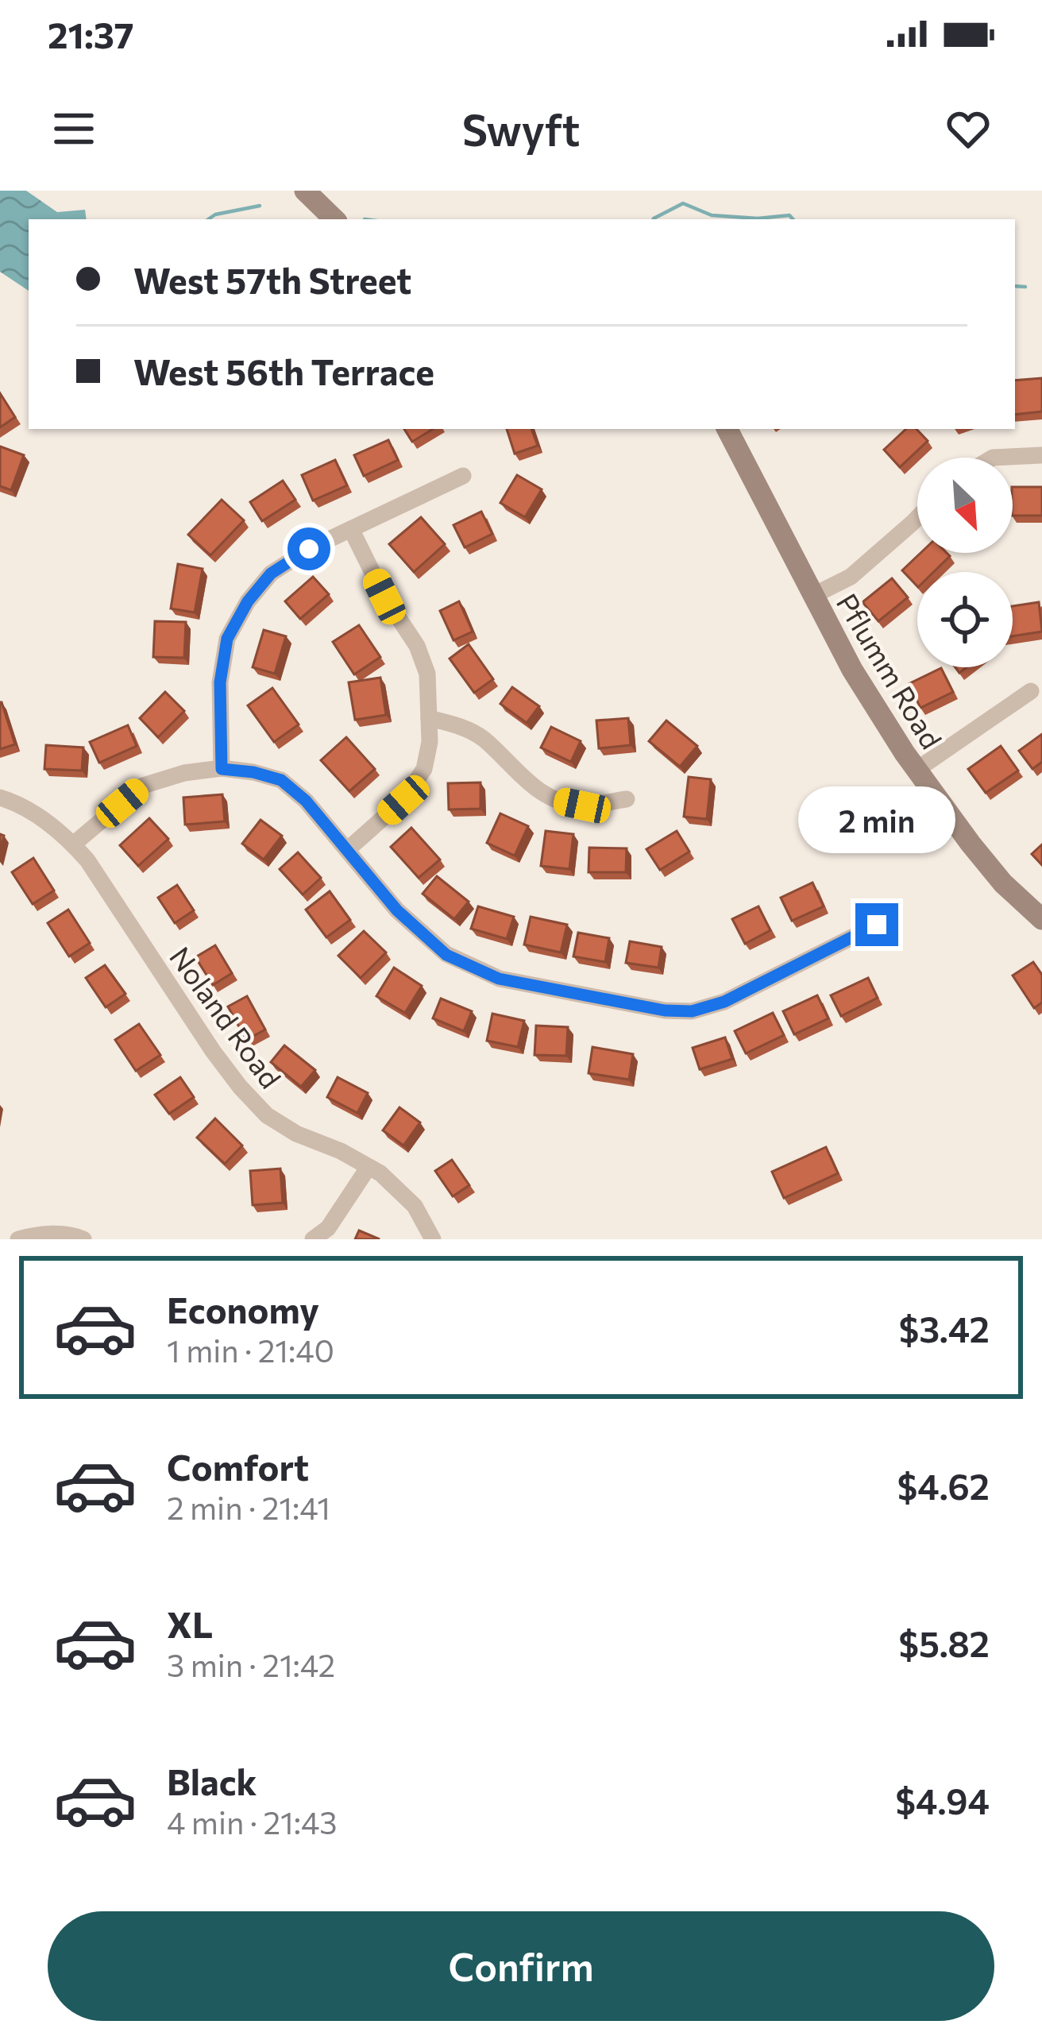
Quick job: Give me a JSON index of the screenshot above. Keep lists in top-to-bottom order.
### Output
{
  "streets": {
    "main road": ["Pflumm Road"],
    "street": ["Noland Road"]
  },
  "north": "bottom right",
  "page": {
    "status": "21:37",
    "header": "Swyft",
    "banner": ["West 57th Street", "West 56th Terrace"],
    "bubble": "2 min",
    "list": [
      {
        "name": "Economy",
        "note": "1 min · 21:40",
        "value": "$3.42"
      },
      {
        "name": "Comfort",
        "note": "2 min · 21:41",
        "value": "$4.62"
      },
      {
        "name": "XL",
        "note": "3 min · 21:42",
        "value": "$5.82"
      },
      {
        "name": "Black",
        "note": "4 min · 21:43",
        "value": "$4.94"
      }
    ],
    "buttons": "Confirm"
  }
}
